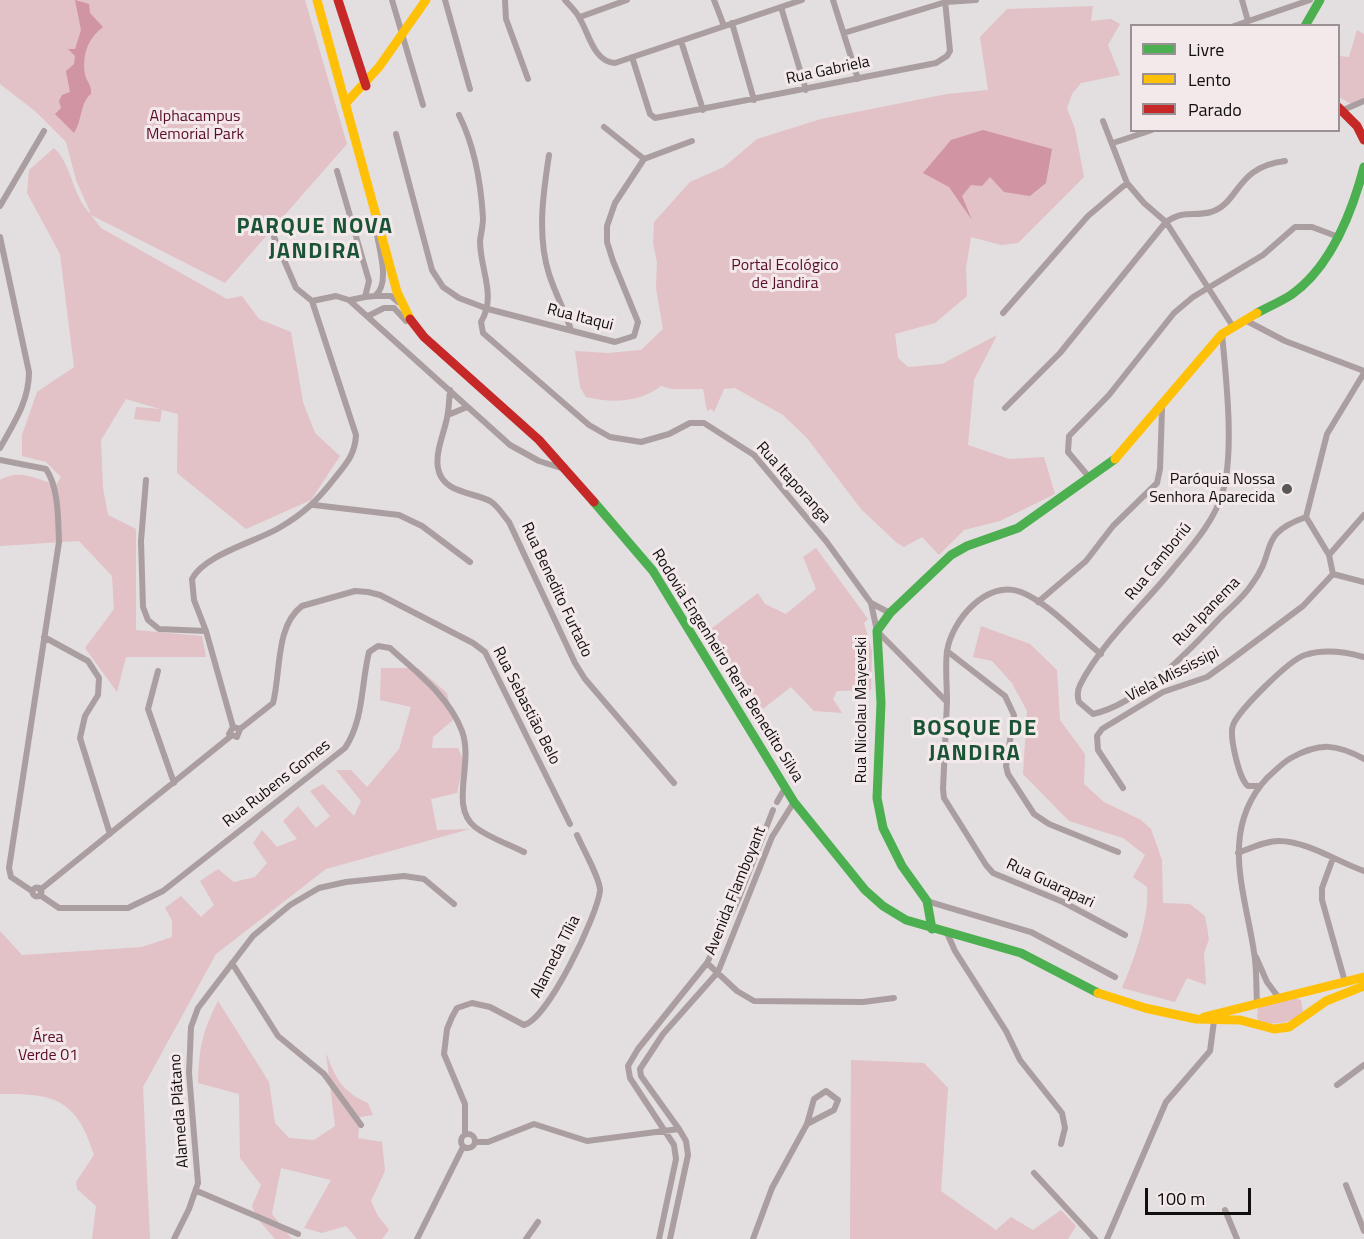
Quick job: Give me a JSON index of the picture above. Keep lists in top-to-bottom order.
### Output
{
  "streets": {
    "main road": ["Rodovia Engenheiro Renê Benedito Silva", "Rua Nicolau Mayevski"],
    "street": [
      "Rua Gabriela",
      "Rua Itaqui",
      "Rua Itaporanga",
      "Rua Camboriú",
      "Rua Benedito Furtado",
      "Rua Ipanema",
      "Viela Mississipi",
      "Rua Sebastião Belo",
      "Rua Rubens Gomes",
      "Rua Guarapari",
      "Avenida Flamboyant",
      "Alameda Tília",
      "Alameda Plátano"
    ]
  },
  "crossings": [
    ["Rua Itaqui", "Rua Itaporanga"],
    ["Rua Itaporanga", "Rua Nicolau Mayevski"],
    ["Rua Camboriú", "Rua Ipanema"],
    ["Rua Camboriú", "Rua Nicolau Mayevski"],
    ["Rodovia Engenheiro Renê Benedito Silva", "Rua Nicolau Mayevski"],
    ["Rodovia Engenheiro Renê Benedito Silva", "Avenida Flamboyant"],
    ["Rua Sebastião Belo", "Rua Rubens Gomes"]
  ],
  "districts": ["PARQUE NOVA JANDIRA", "BOSQUE DE JANDIRA"],
  "parks": ["Alphacampus Memorial Park", "Portal Ecológico de Jandira", "Área Verde 01"],
  "places": ["Paróquia Nossa Senhora Aparecida"],
  "legend": ["Livre", "Lento", "Parado"],
  "scale_bar": "100 m"
}
